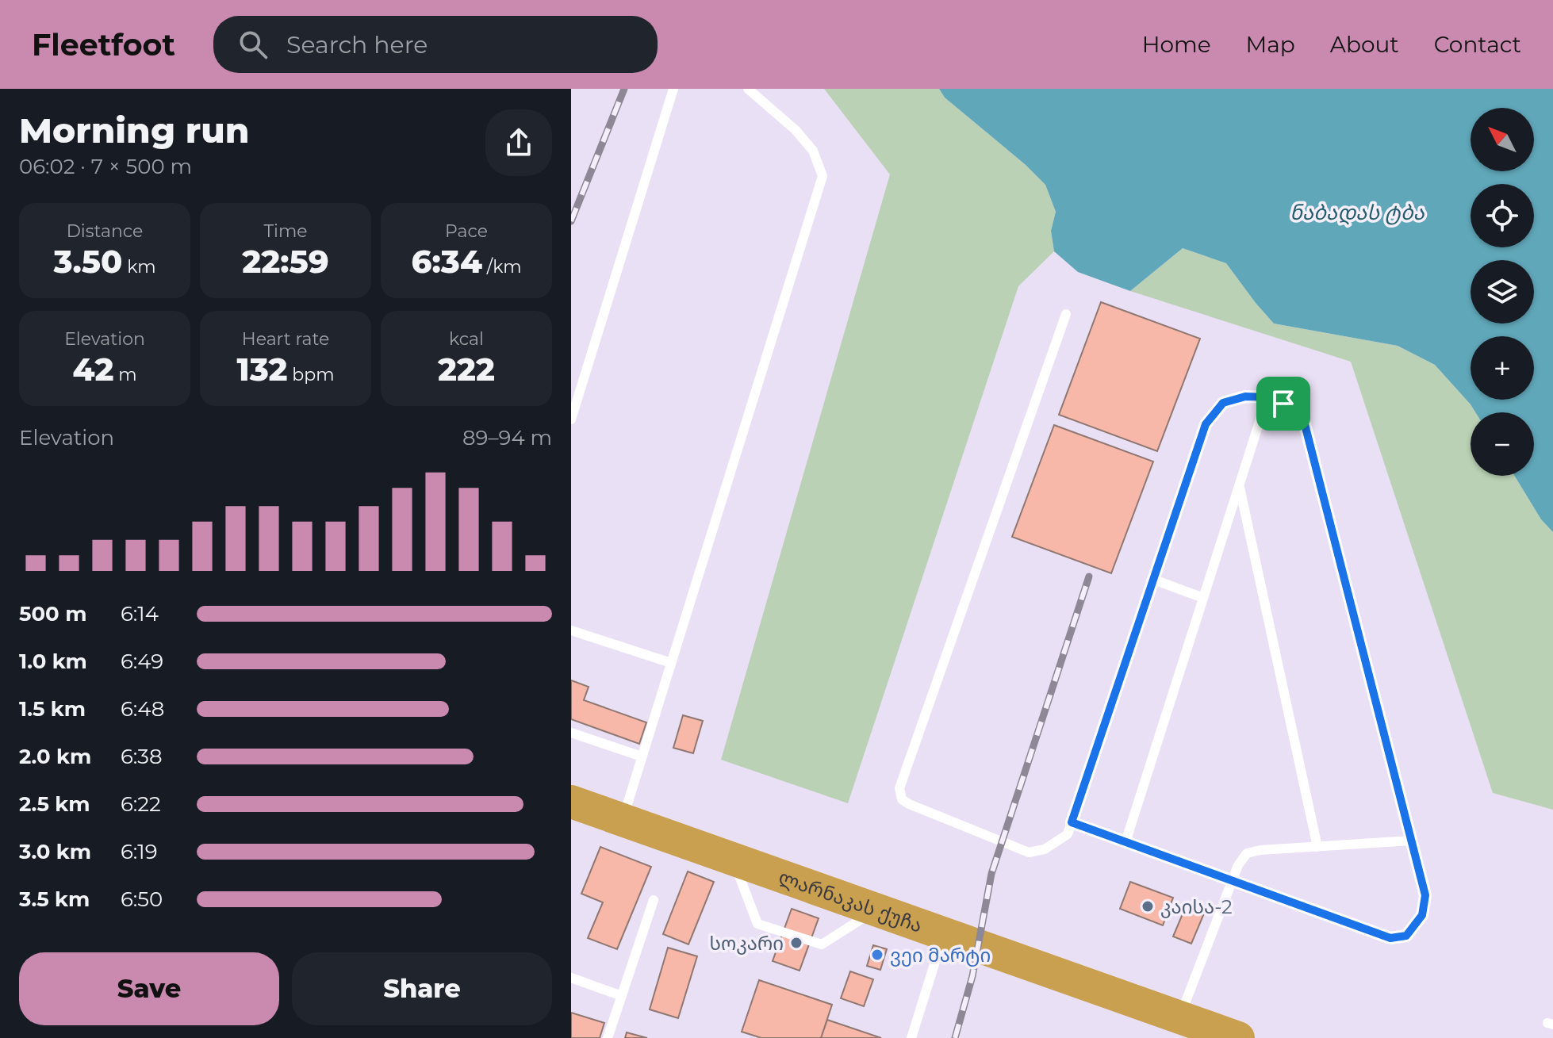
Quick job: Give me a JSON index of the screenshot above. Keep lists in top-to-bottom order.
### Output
{
  "streets": {
    "highway": ["ლარნაკას ქუჩა"]
  },
  "water": ["ნაბადას ტბა"],
  "places": ["კაისა-2", "სოკარი", "ვეი მარტი"],
  "north": "top left",
  "page": {
    "header": "Fleetfoot",
    "search": "Search here",
    "nav": [
      "Home",
      "Map",
      "About",
      "Contact"
    ],
    "heading": ["Morning run", "06:02 · 7 × 500 m"],
    "map_buttons": ["+", "−"],
    "stats": [
      ["Distance", "3.50 km"],
      ["Time", "22:59"],
      ["Pace", "6:34 /km"],
      ["Elevation", "42 m"],
      ["Heart rate", "132 bpm"],
      ["kcal", "222"]
    ],
    "chart": ["Elevation", "89–94 m"],
    "list": [
      {
        "name": "500 m",
        "note": "6:14"
      },
      {
        "name": "1.0 km",
        "note": "6:49"
      },
      {
        "name": "1.5 km",
        "note": "6:48"
      },
      {
        "name": "2.0 km",
        "note": "6:38"
      },
      {
        "name": "2.5 km",
        "note": "6:22"
      },
      {
        "name": "3.0 km",
        "note": "6:19"
      },
      {
        "name": "3.5 km",
        "note": "6:50"
      }
    ],
    "buttons": ["Save", "Share"]
  }
}
